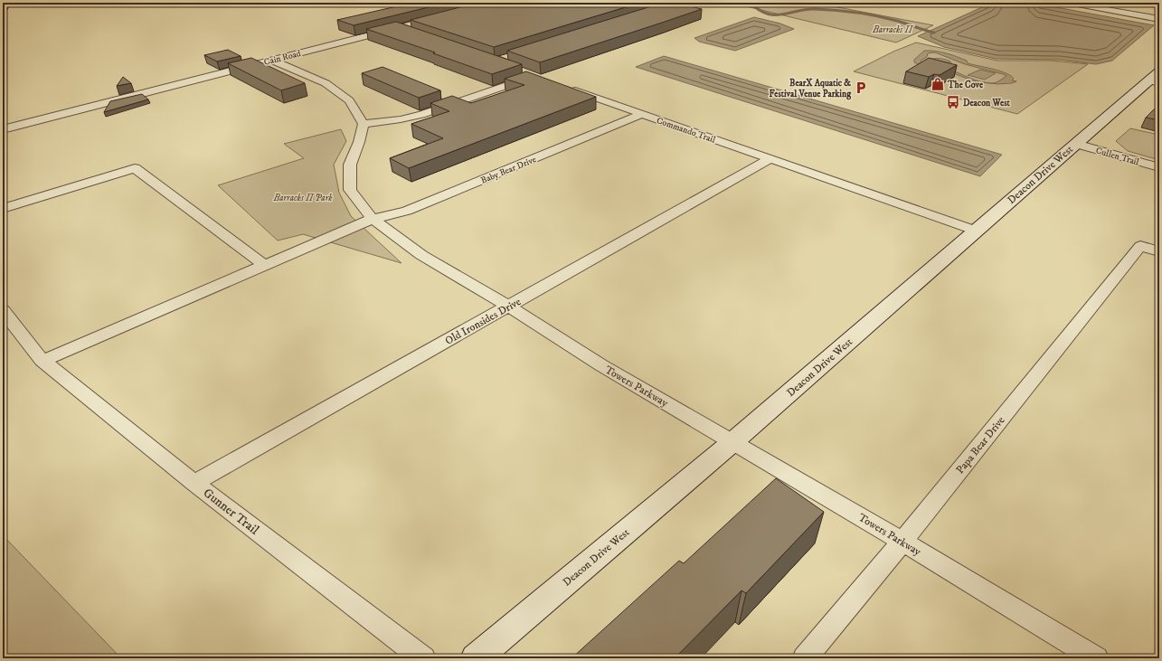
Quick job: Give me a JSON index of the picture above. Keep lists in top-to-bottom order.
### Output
{
  "streets": {
    "street": [
      "Cain Road",
      "Commando Trail",
      "Cullen Trail",
      "Baby Bear Drive",
      "Deacon Drive West",
      "Old Ironsides Drive",
      "Towers Parkway",
      "Papa Bear Drive",
      "Gunner Trail"
    ]
  },
  "crossings": [
    ["Commando Trail", "Baby Bear Drive"],
    ["Commando Trail", "Deacon Drive West"],
    ["Commando Trail", "Old Ironsides Drive"],
    ["Cullen Trail", "Deacon Drive West"],
    ["Baby Bear Drive", "Towers Parkway"],
    ["Baby Bear Drive", "Gunner Trail"],
    ["Deacon Drive West", "Towers Parkway"],
    ["Old Ironsides Drive", "Towers Parkway"],
    ["Old Ironsides Drive", "Gunner Trail"],
    ["Towers Parkway", "Papa Bear Drive"]
  ],
  "parks": ["Barracks II", "Barracks II Park"],
  "places": {
    "shop": ["The Cove"],
    "parking": ["BearX Aquatic & Festival Venue Parking"],
    "bus stop": ["Deacon West"]
  }
}
